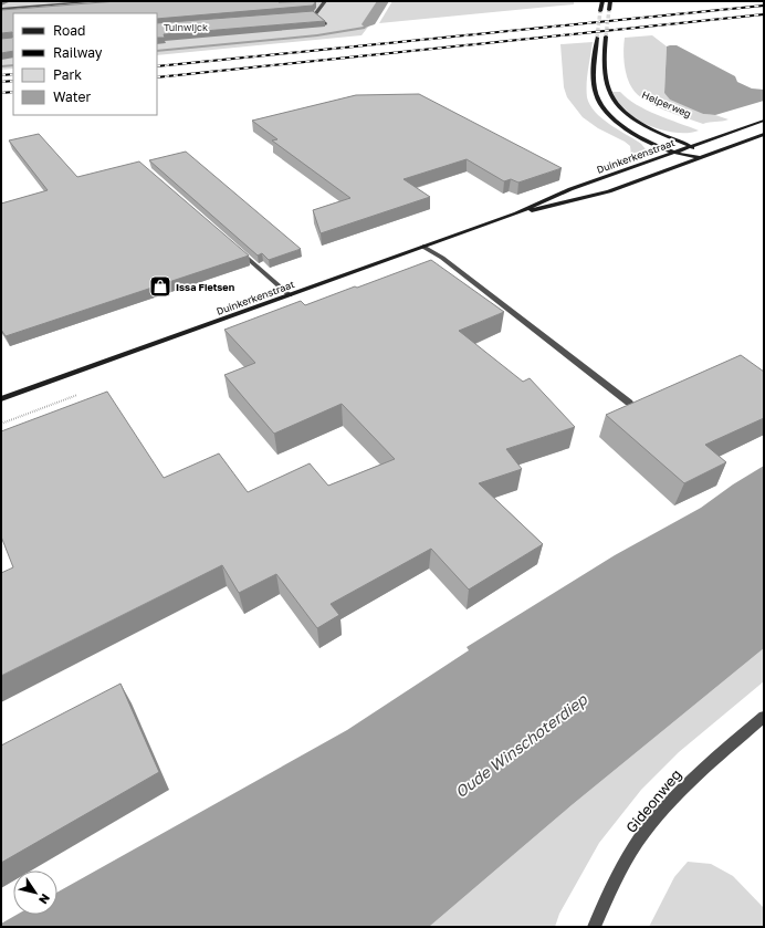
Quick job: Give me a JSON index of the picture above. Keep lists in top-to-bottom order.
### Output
{
  "streets": {
    "main road": ["Duinkerkenstraat"],
    "street": ["Gideonweg"]
  },
  "water": ["Oude Winschoterdiep"],
  "parks": ["Tuinwijck"],
  "places": {
    "shop": ["Issa Fietsen"]
  },
  "legend": [
    "Road",
    "Railway",
    "Park",
    "Water"
  ],
  "north": "bottom right"
}
